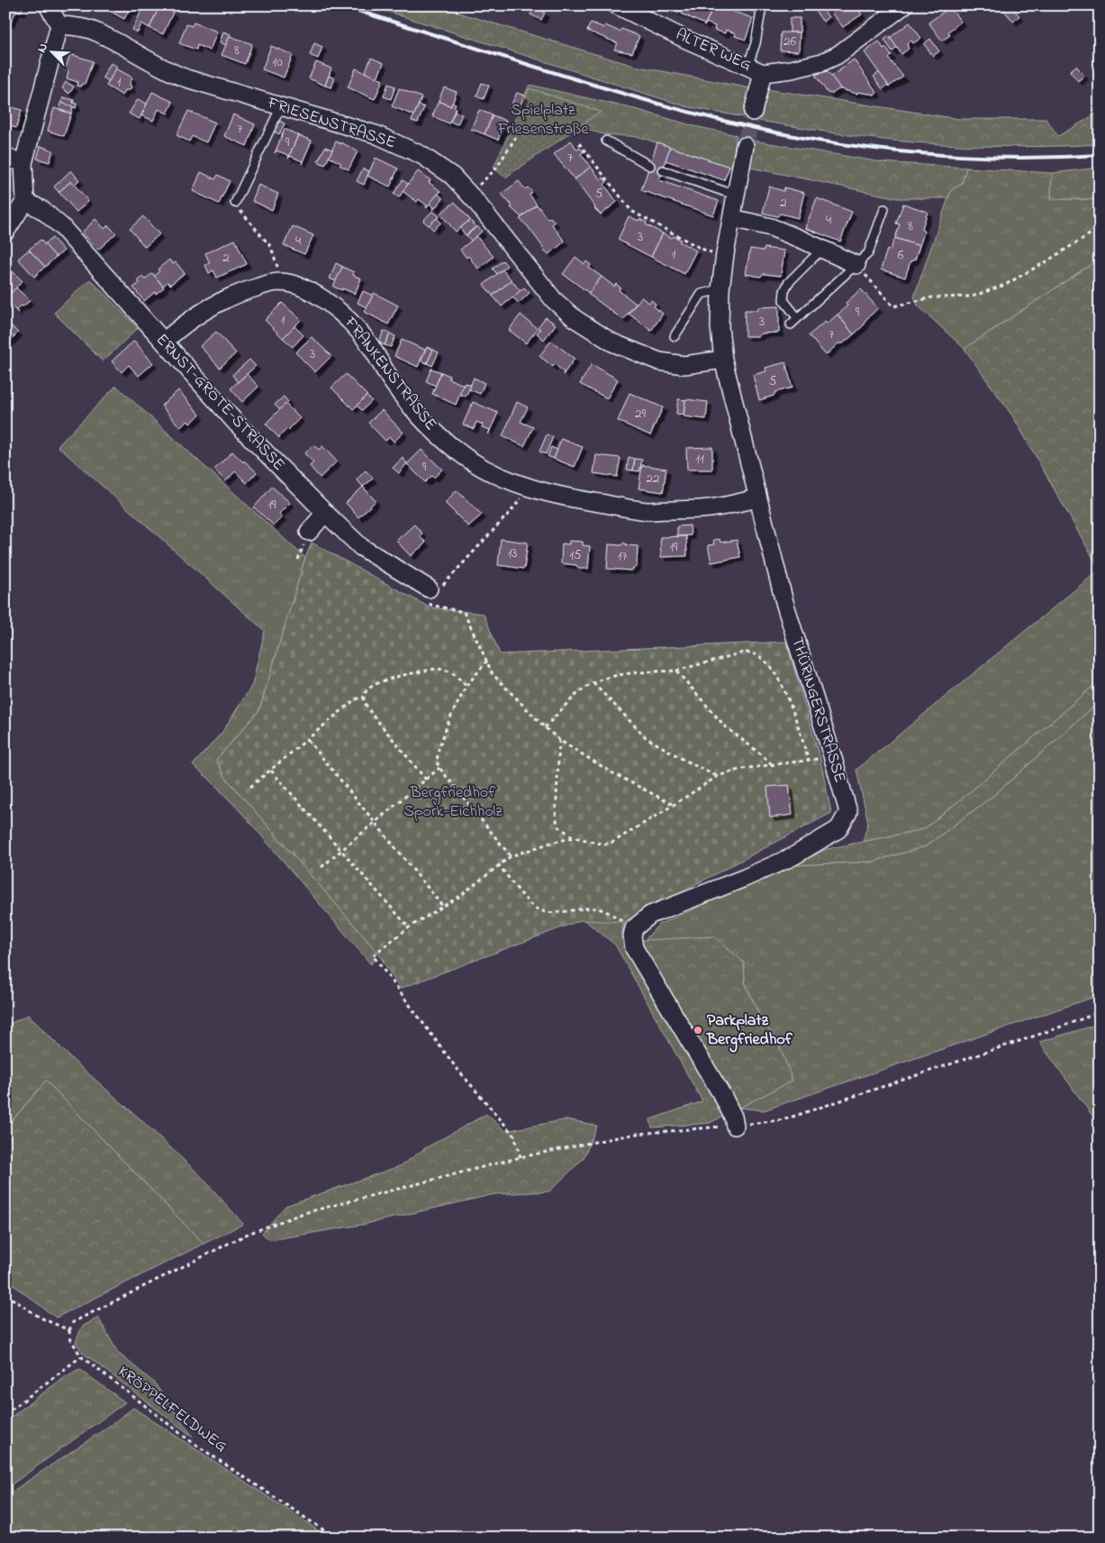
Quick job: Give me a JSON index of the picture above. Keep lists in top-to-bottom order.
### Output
{
  "streets": {
    "street": [
      "ALTER WEG",
      "FRIESENSTRASSE",
      "FRANKENSTRASSE",
      "ERNST-GROTE-STRASSE",
      "THÜRINGERSTRASSE"
    ],
    "path": ["KRÖPPELFELDWEG"]
  },
  "crossings": [
    ["FRIESENSTRASSE", "THÜRINGERSTRASSE"],
    ["FRANKENSTRASSE", "ERNST-GROTE-STRASSE"],
    ["FRANKENSTRASSE", "THÜRINGERSTRASSE"]
  ],
  "parks": ["Spielplatz Friesenstraße", "Bergfriedhof Spork-Eichholz"],
  "places": ["Parkplatz Bergfriedhof"],
  "house_numbers": [
    "26",
    "8",
    "10",
    "1",
    "7",
    "9",
    "7",
    "5",
    "2",
    "4",
    "8",
    "3",
    "4",
    "1",
    "6",
    "2",
    "9",
    "1",
    "3",
    "7",
    "3",
    "5",
    "29",
    "11",
    "9",
    "22",
    "19",
    "19",
    "13",
    "15",
    "17"
  ],
  "north": "top left"
}
